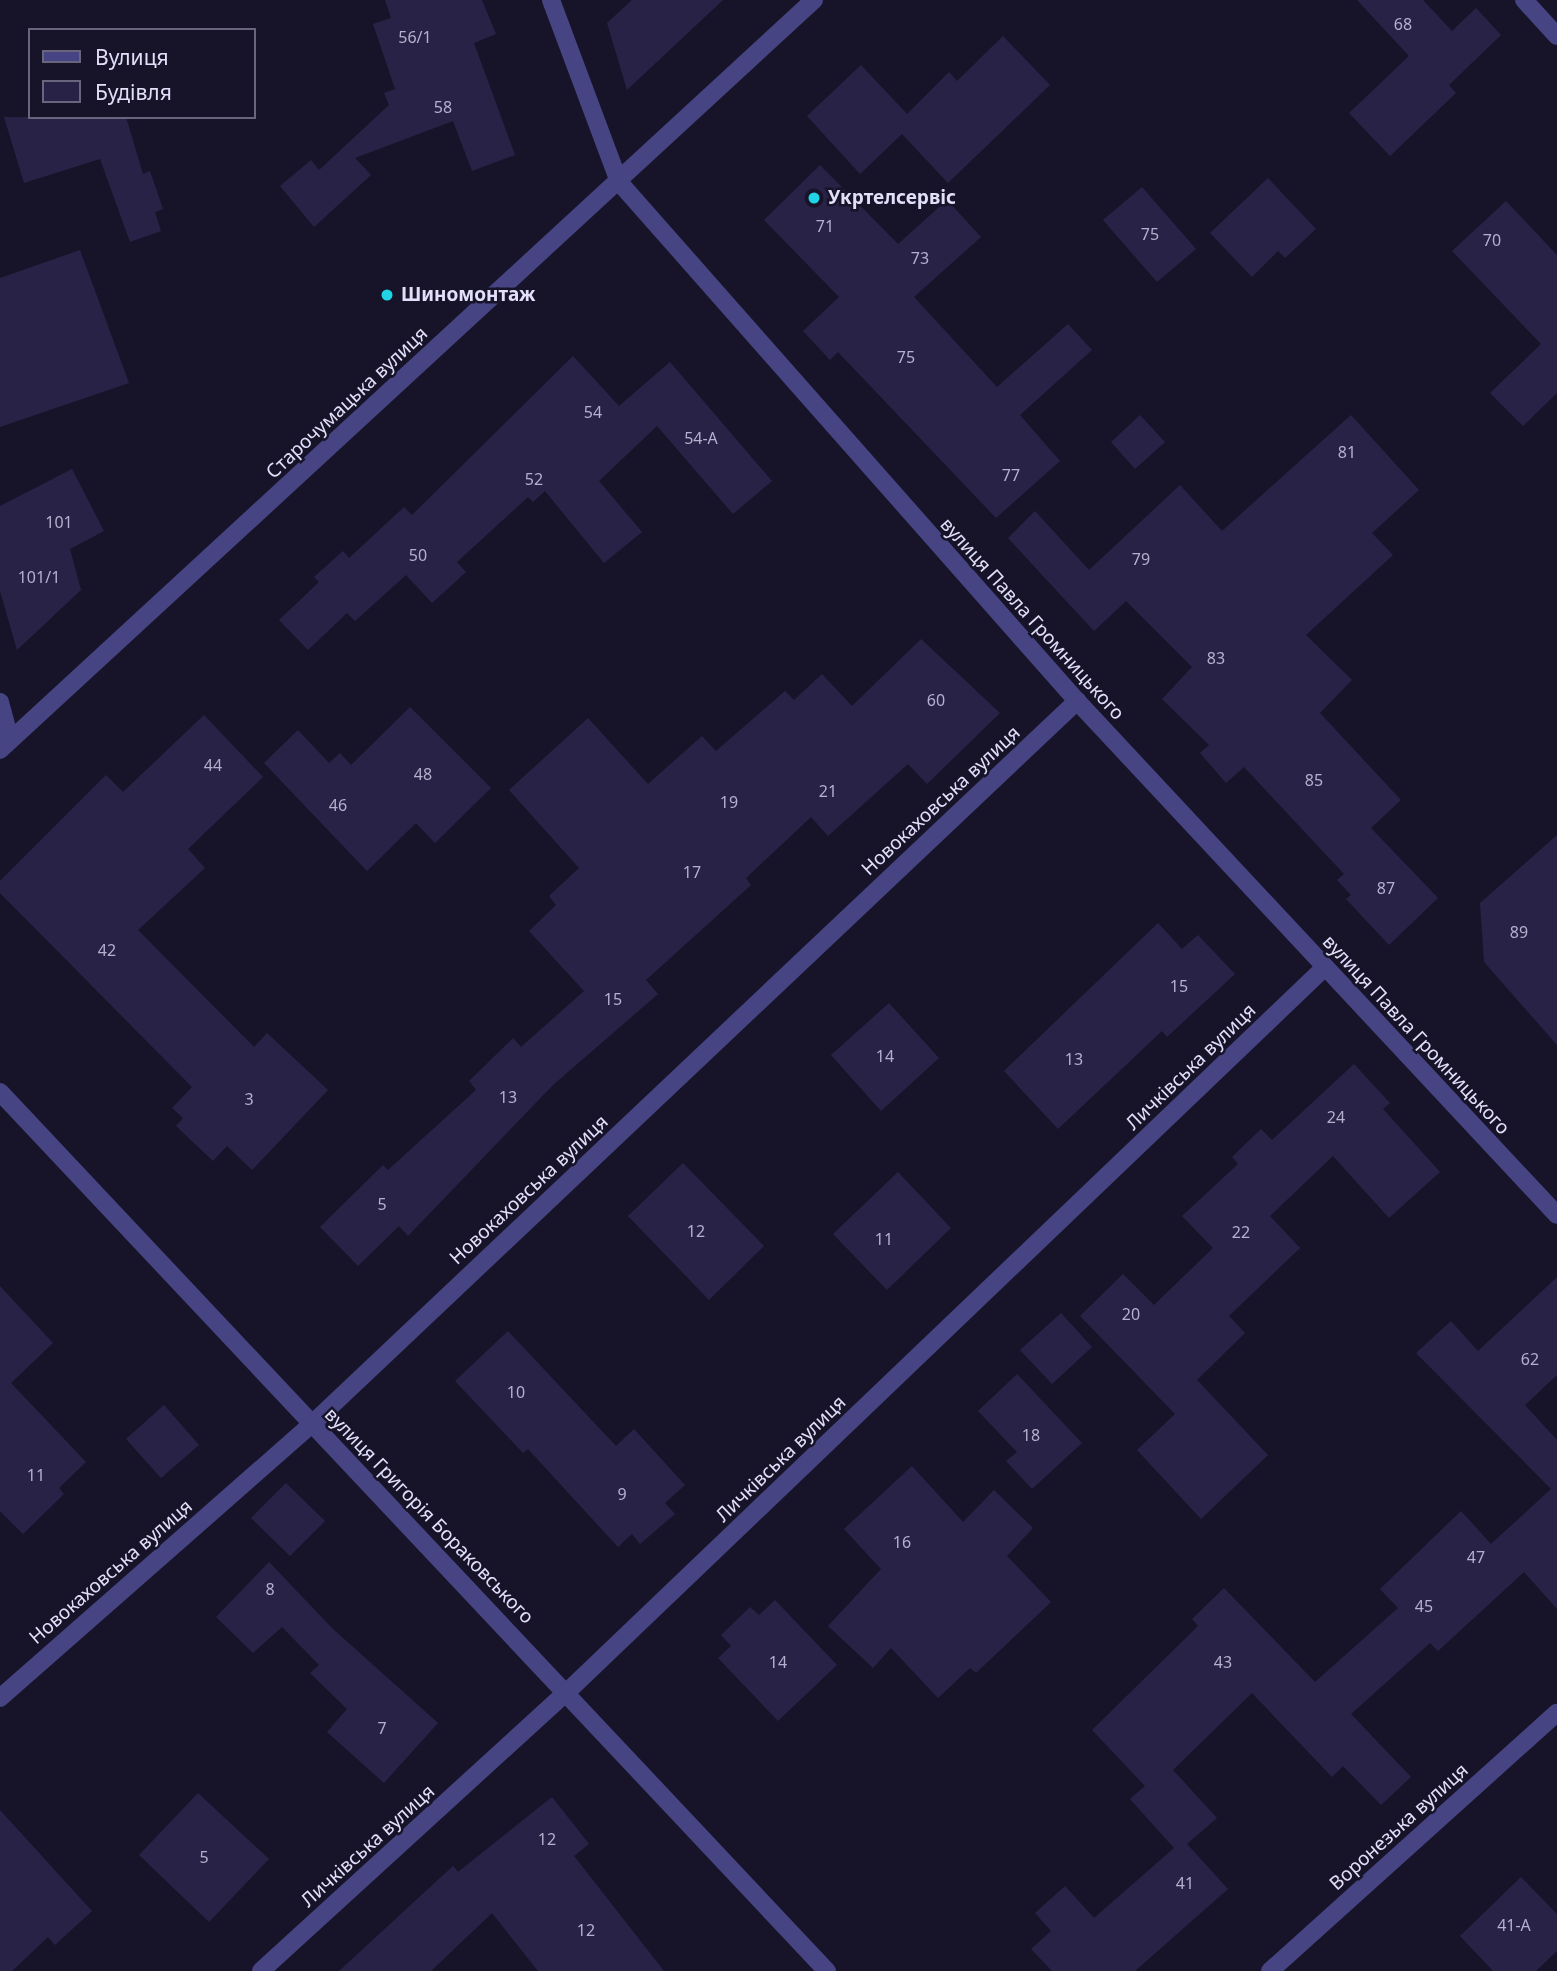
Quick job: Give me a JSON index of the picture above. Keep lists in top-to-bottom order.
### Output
{
  "streets": {
    "street": [
      "Старочумацька вулиця",
      "вулиця Павла Громницького",
      "Новокаховська вулиця",
      "Личківська вулиця",
      "вулиця Григорія Бораковського",
      "Воронезька вулиця"
    ]
  },
  "crossings": [
    ["Старочумацька вулиця", "вулиця Павла Громницького"],
    ["вулиця Павла Громницького", "Новокаховська вулиця"],
    ["вулиця Павла Громницького", "Личківська вулиця"],
    ["Новокаховська вулиця", "вулиця Григорія Бораковського"],
    ["Личківська вулиця", "вулиця Григорія Бораковського"]
  ],
  "places": ["Укртелсервіс", "Шиномонтаж"],
  "house_numbers": [
    "68",
    "56/1",
    "58",
    "71",
    "75",
    "70",
    "73",
    "75",
    "54",
    "54-А",
    "81",
    "77",
    "52",
    "101",
    "50",
    "79",
    "101/1",
    "83",
    "60",
    "44",
    "48",
    "85",
    "21",
    "19",
    "46",
    "17",
    "87",
    "89",
    "42",
    "15",
    "15",
    "14",
    "13",
    "13",
    "3",
    "24",
    "5",
    "12",
    "22",
    "11",
    "20",
    "62",
    "10",
    "18",
    "11",
    "9",
    "16",
    "47",
    "8",
    "45",
    "14",
    "43",
    "7",
    "12",
    "5",
    "41",
    "41-А",
    "12"
  ],
  "legend": ["Вулиця", "Будівля"]
}
